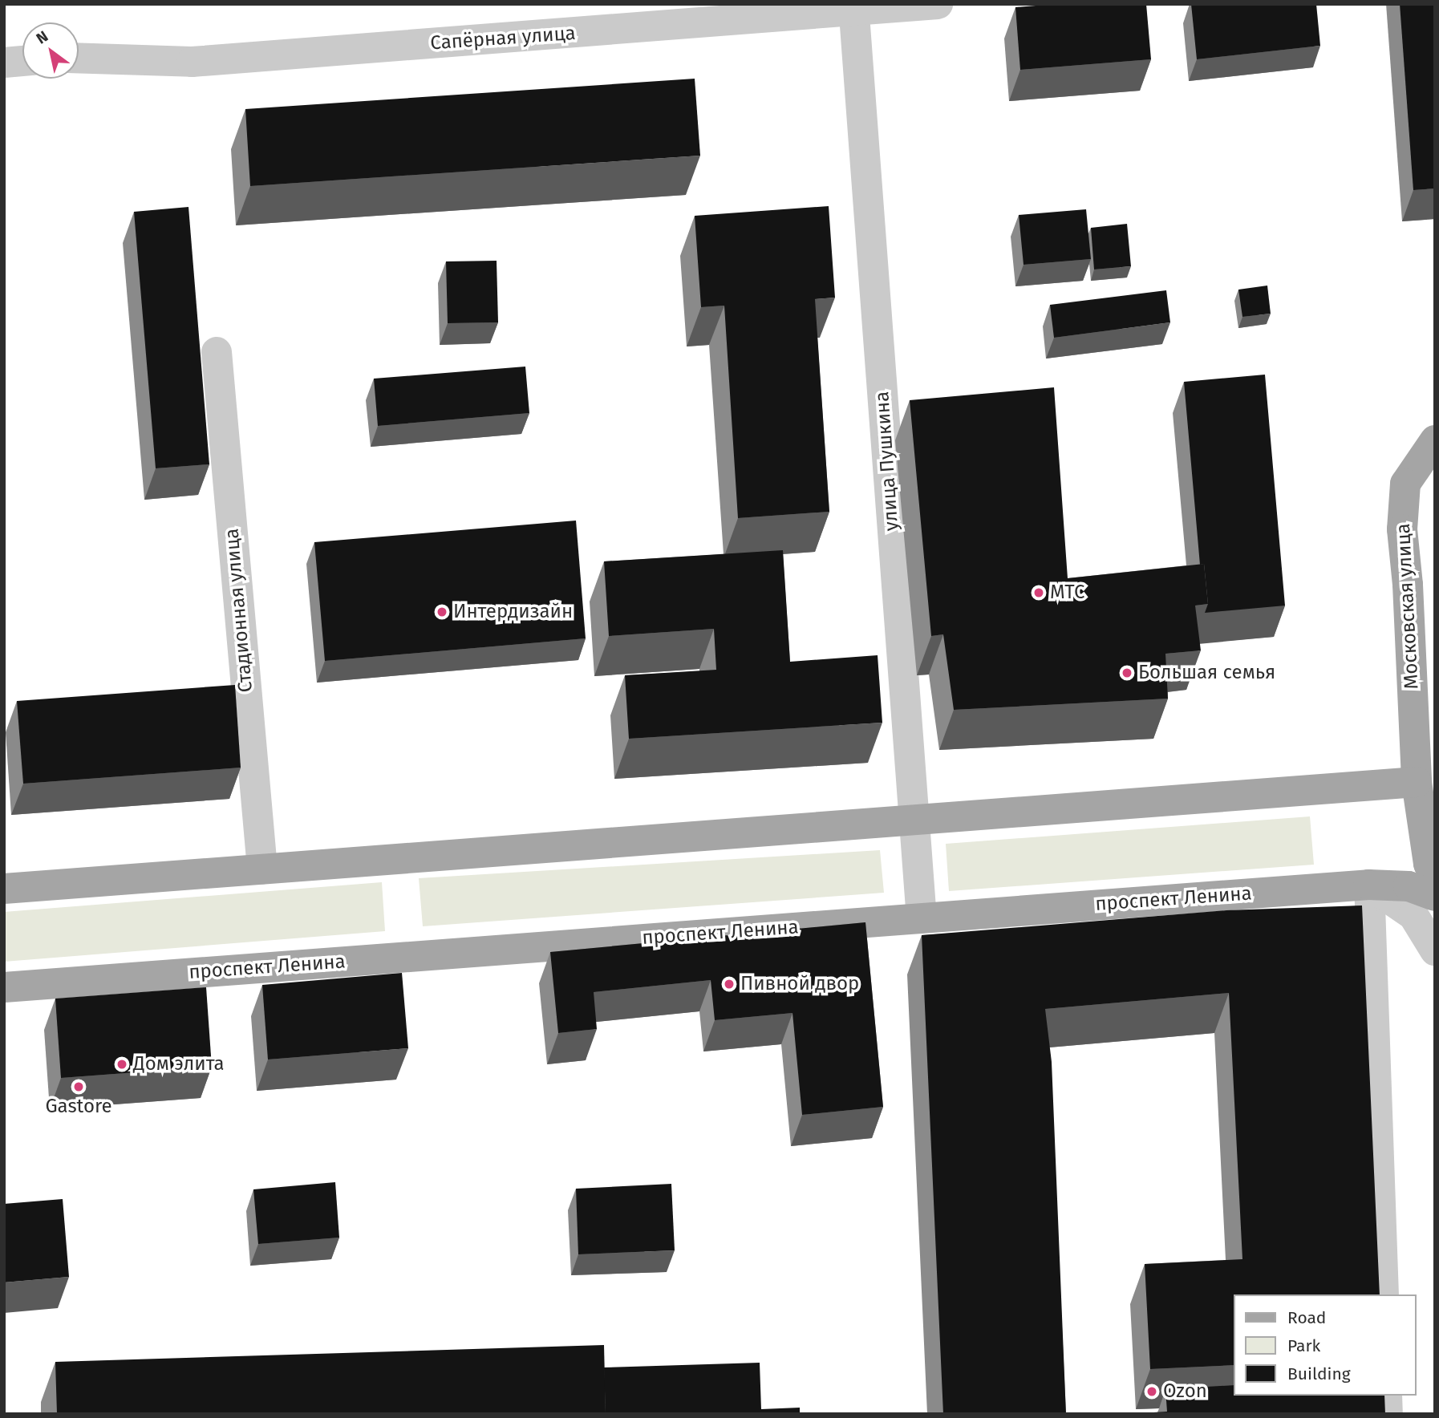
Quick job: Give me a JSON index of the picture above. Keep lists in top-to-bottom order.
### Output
{
  "streets": {
    "main road": ["Московская улица", "проспект Ленина"],
    "street": ["Сапёрная улица", "улица Пушкина", "Стадионная улица"]
  },
  "crossings": [
    ["Сапёрная улица", "улица Пушкина"],
    ["улица Пушкина", "проспект Ленина"]
  ],
  "places": [
    "МТС",
    "Интердизайн",
    "Большая семья",
    "Пивной двор",
    "Дом элита",
    "Gastore",
    "Ozon"
  ],
  "legend": ["Road", "Park", "Building"],
  "north": "top left"
}
